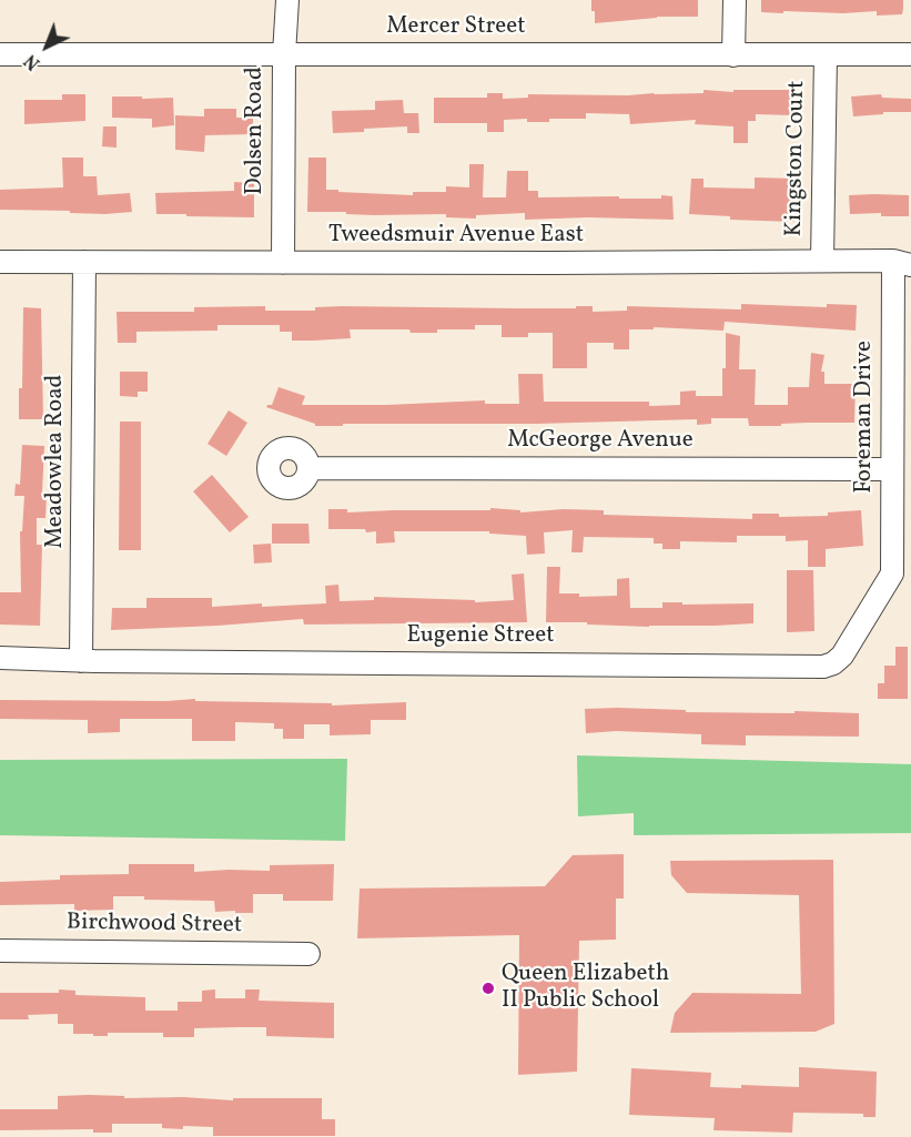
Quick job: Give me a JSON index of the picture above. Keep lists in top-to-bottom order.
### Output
{
  "streets": {
    "street": [
      "Mercer Street",
      "Dolsen Road",
      "Kingston Court",
      "Tweedsmuir Avenue East",
      "Foreman Drive",
      "McGeorge Avenue",
      "Meadowlea Road",
      "Eugenie Street",
      "Birchwood Street"
    ]
  },
  "crossings": [
    ["Mercer Street", "Dolsen Road"],
    ["Mercer Street", "Kingston Court"],
    ["Dolsen Road", "Tweedsmuir Avenue East"],
    ["Kingston Court", "Tweedsmuir Avenue East"],
    ["Tweedsmuir Avenue East", "Foreman Drive"],
    ["Tweedsmuir Avenue East", "Meadowlea Road"],
    ["Foreman Drive", "McGeorge Avenue"],
    ["Foreman Drive", "Eugenie Street"],
    ["Meadowlea Road", "Eugenie Street"]
  ],
  "places": ["Queen Elizabeth II Public School"],
  "north": "bottom left"
}
